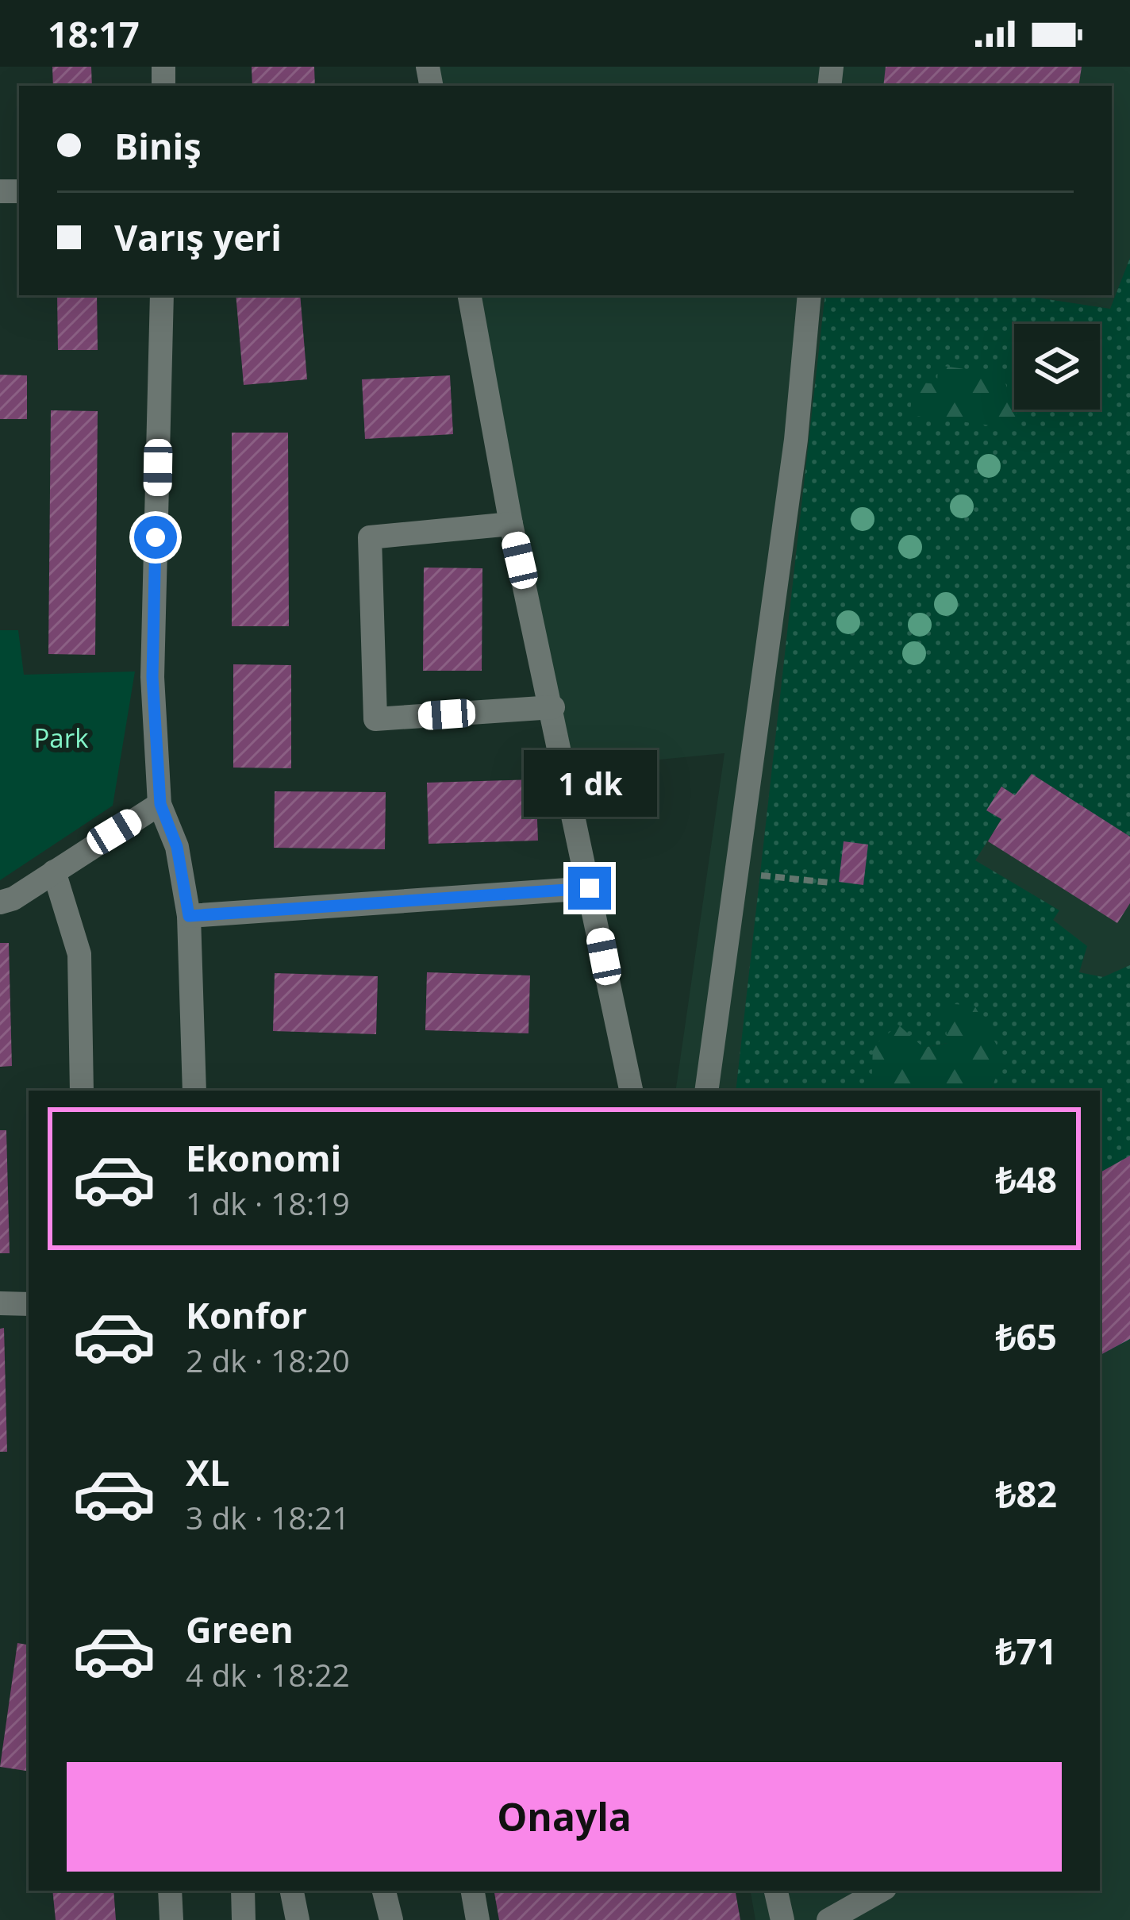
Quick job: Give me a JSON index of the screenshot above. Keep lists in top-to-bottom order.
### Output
{
  "parks": ["Park"],
  "page": {
    "status": "18:17",
    "banner": ["Biniş", "Varış yeri"],
    "bubble": "1 dk",
    "list": [
      {
        "name": "Ekonomi",
        "note": "1 dk · 18:19",
        "value": "₺48"
      },
      {
        "name": "Konfor",
        "note": "2 dk · 18:20",
        "value": "₺65"
      },
      {
        "name": "XL",
        "note": "3 dk · 18:21",
        "value": "₺82"
      },
      {
        "name": "Green",
        "note": "4 dk · 18:22",
        "value": "₺71"
      }
    ],
    "buttons": "Onayla"
  }
}
